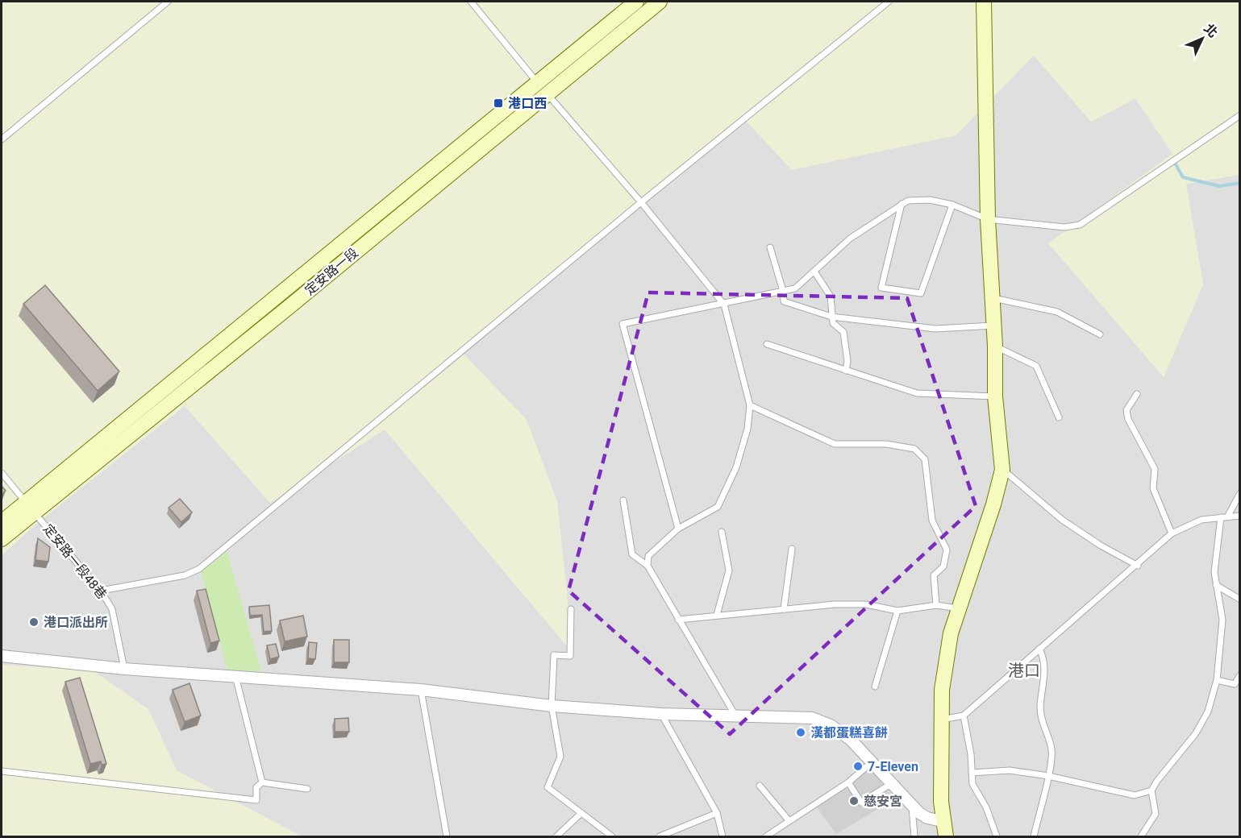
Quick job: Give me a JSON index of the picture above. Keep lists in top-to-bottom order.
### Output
{
  "streets": {
    "main road": ["定安路一段"],
    "lane": ["定安路一段48巷"]
  },
  "crossings": [
    ["定安路一段", "定安路一段48巷"]
  ],
  "districts": ["港口"],
  "places": {
    "transit": ["港口西"],
    "other": [
      "港口派出所",
      "漢都蛋糕喜餅",
      "7-Eleven",
      "慈安宮"
    ]
  },
  "north": "top right"
}
